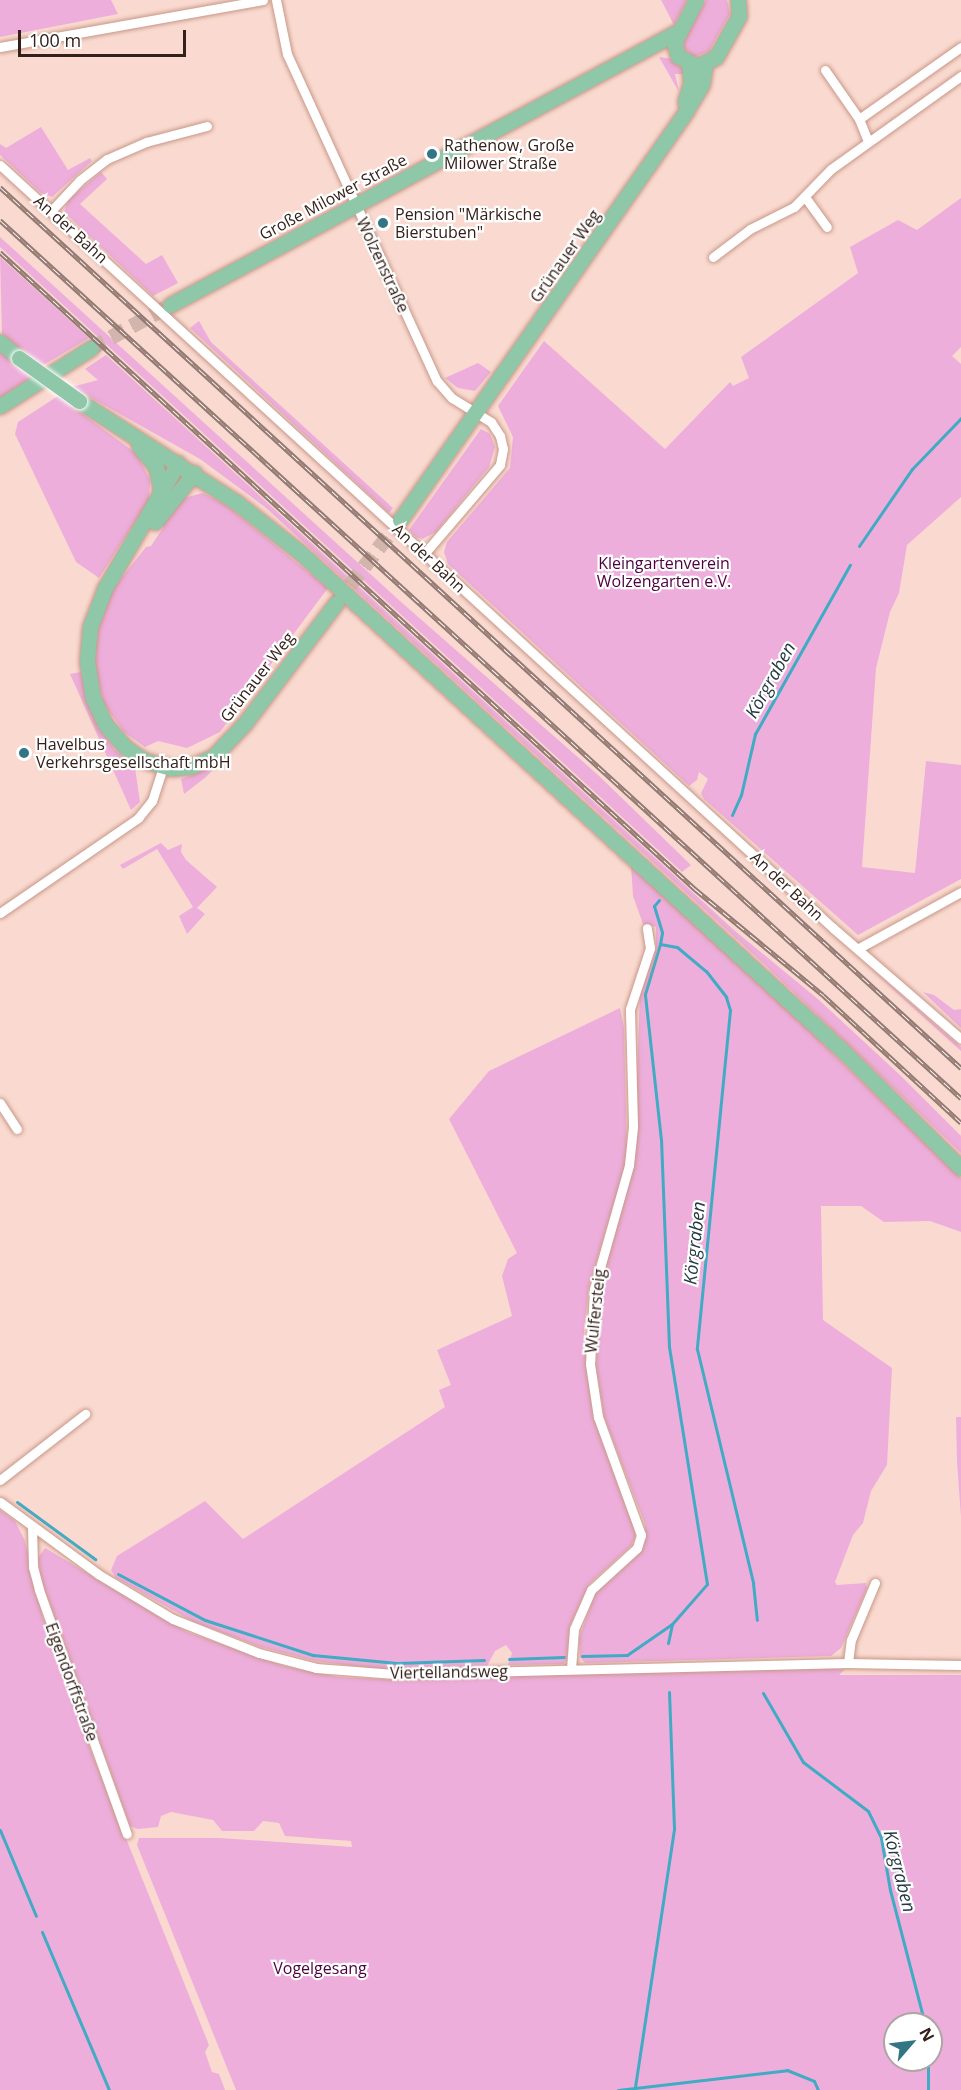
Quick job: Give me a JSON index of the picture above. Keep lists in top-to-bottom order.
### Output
{
  "streets": {
    "main road": ["Große Milower Straße", "Grünauer Weg"],
    "street": [
      "An der Bahn",
      "Wolzenstraße",
      "Wulfersteig",
      "Viertellandsweg",
      "Eigendorffstraße"
    ]
  },
  "crossings": [
    ["Große Milower Straße", "Wolzenstraße"],
    ["Grünauer Weg", "Wolzenstraße"],
    ["Wulfersteig", "Viertellandsweg"],
    ["Viertellandsweg", "Eigendorffstraße"]
  ],
  "water": ["Körgraben"],
  "parks": ["Kleingartenverein Wolzengarten e.V.", "Vogelgesang"],
  "places": ["Rathenow, Große Milower Straße", "Pension \"Märkische Bierstuben\"", "Havelbus Verkehrsgesellschaft mbH"],
  "scale_bar": "100 m",
  "north": "top right"
}
